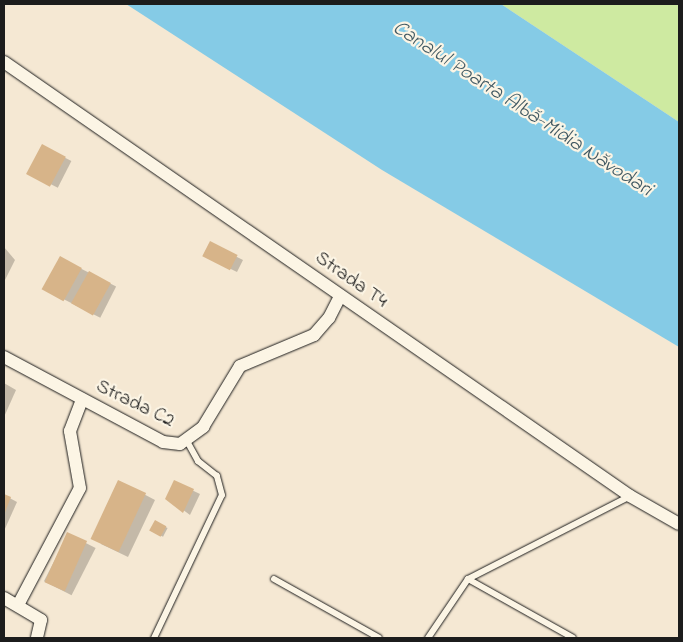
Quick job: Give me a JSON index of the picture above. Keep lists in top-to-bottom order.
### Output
{
  "streets": {
    "street": ["Strada T4", "Strada C2"]
  },
  "crossings": [
    ["Strada T4", "Strada C2"]
  ],
  "water": ["Canalul Poarta Albă-Midia Năvodari"]
}
